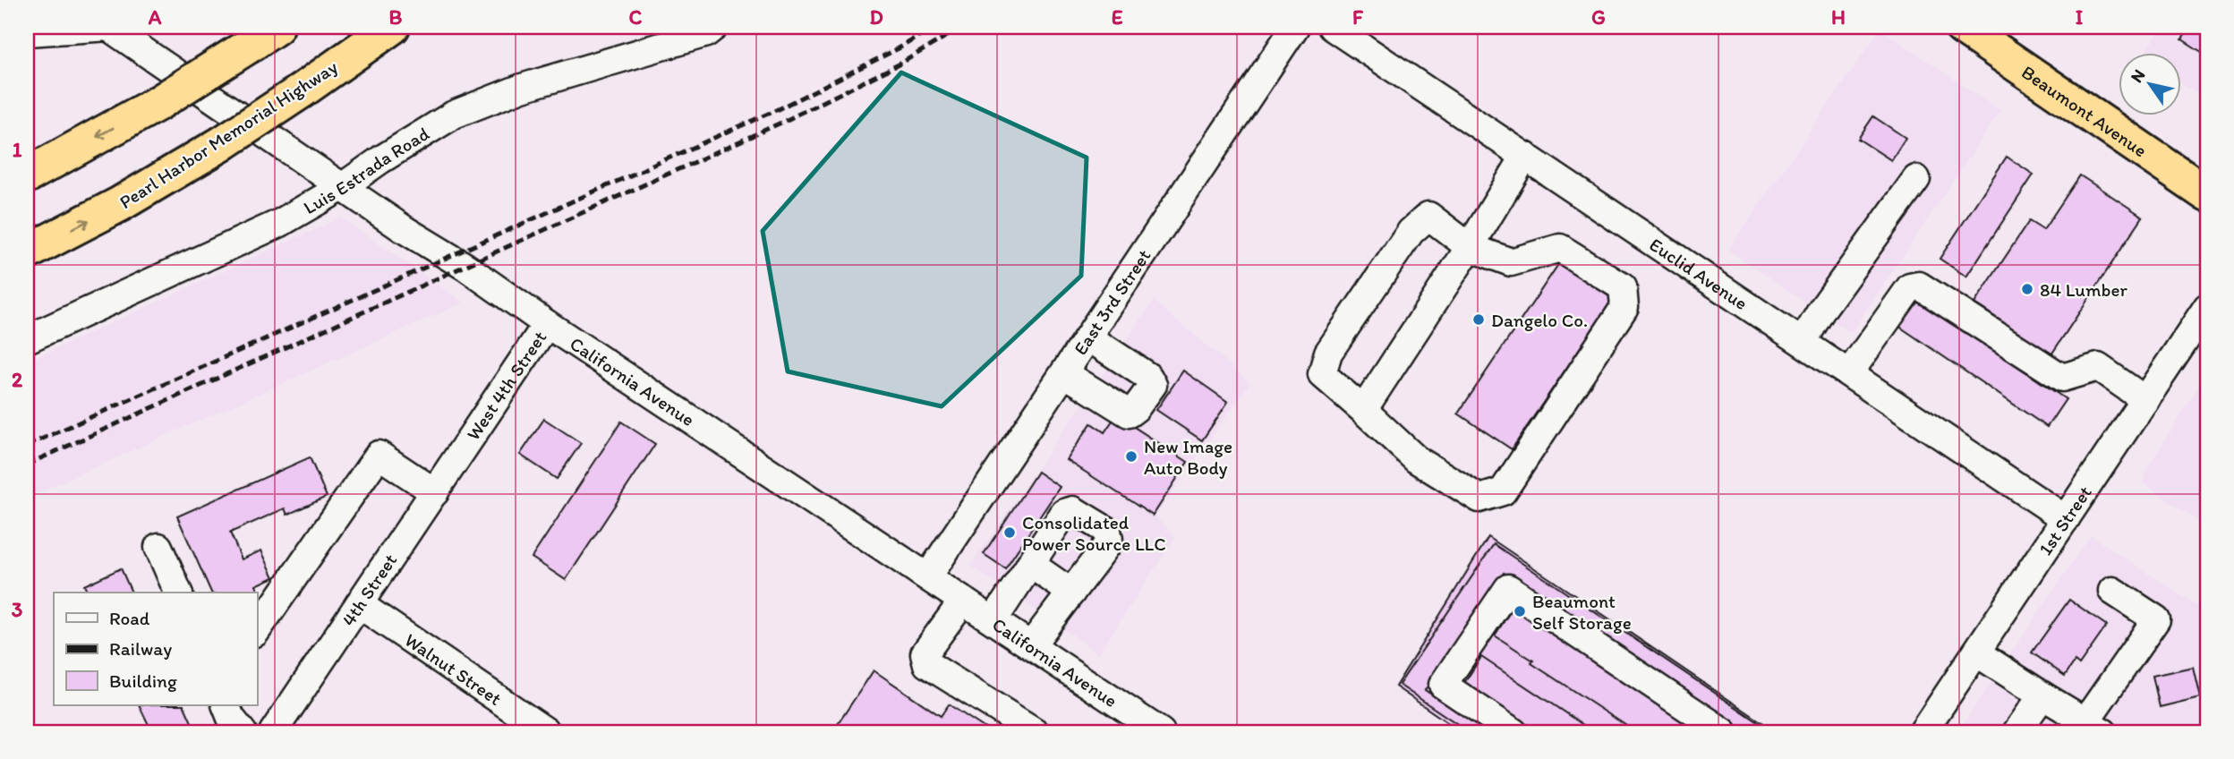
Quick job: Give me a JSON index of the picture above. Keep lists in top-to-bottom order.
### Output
{
  "streets": {
    "highway": ["Beaumont Avenue", "Pearl Harbor Memorial Highway"],
    "street": [
      "Luis Estrada Road",
      "Euclid Avenue",
      "East 3rd Street",
      "California Avenue",
      "West 4th Street",
      "1st Street",
      "4th Street",
      "Walnut Street"
    ]
  },
  "crossings": [
    ["Luis Estrada Road", "California Avenue"],
    ["Euclid Avenue", "1st Street"],
    ["East 3rd Street", "California Avenue"],
    ["California Avenue", "West 4th Street"],
    ["West 4th Street", "4th Street"],
    ["4th Street", "Walnut Street"]
  ],
  "places": [
    "84 Lumber",
    "Dangelo Co.",
    "New Image Auto Body",
    "Consolidated Power Source LLC",
    "Beaumont Self Storage"
  ],
  "legend": ["Road", "Railway", "Building"],
  "north": "top left",
  "grid": {
    "columns": [
      "A",
      "B",
      "C",
      "D",
      "E",
      "F",
      "G",
      "H",
      "I"
    ],
    "rows": ["1", "2", "3"]
  }
}
